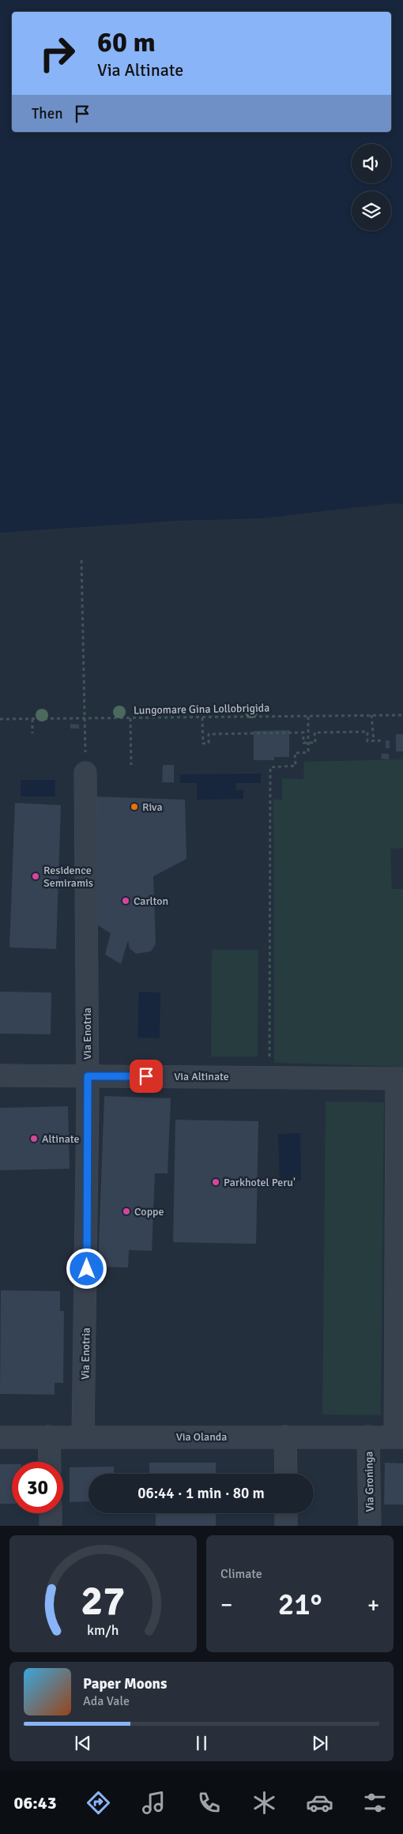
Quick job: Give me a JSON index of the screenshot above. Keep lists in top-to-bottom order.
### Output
{
  "streets": {
    "street": [
      "Via Enotria",
      "Via Altinate",
      "Via Olanda",
      "Via Groninga"
    ],
    "path": ["Lungomare Gina Lollobrigida"]
  },
  "crossings": [
    ["Via Enotria", "Via Altinate"],
    ["Via Enotria", "Via Olanda"],
    ["Via Olanda", "Via Groninga"]
  ],
  "places": [
    "Riva",
    "Residence Semiramis",
    "Carlton",
    "Altinate",
    "Parkhotel Peru'",
    "Coppe"
  ],
  "page": {
    "turn": ["60 m", "Via Altinate"],
    "then": "Then",
    "limit": "30",
    "trip": "06:44 · 1 min · 80 m",
    "tile": "Climate",
    "heat": ["−", "21°", "+"],
    "song": ["Paper Moons", "Ada Vale"],
    "tabs": "06:43",
    "gauge": ["27", "km/h"]
  }
}
